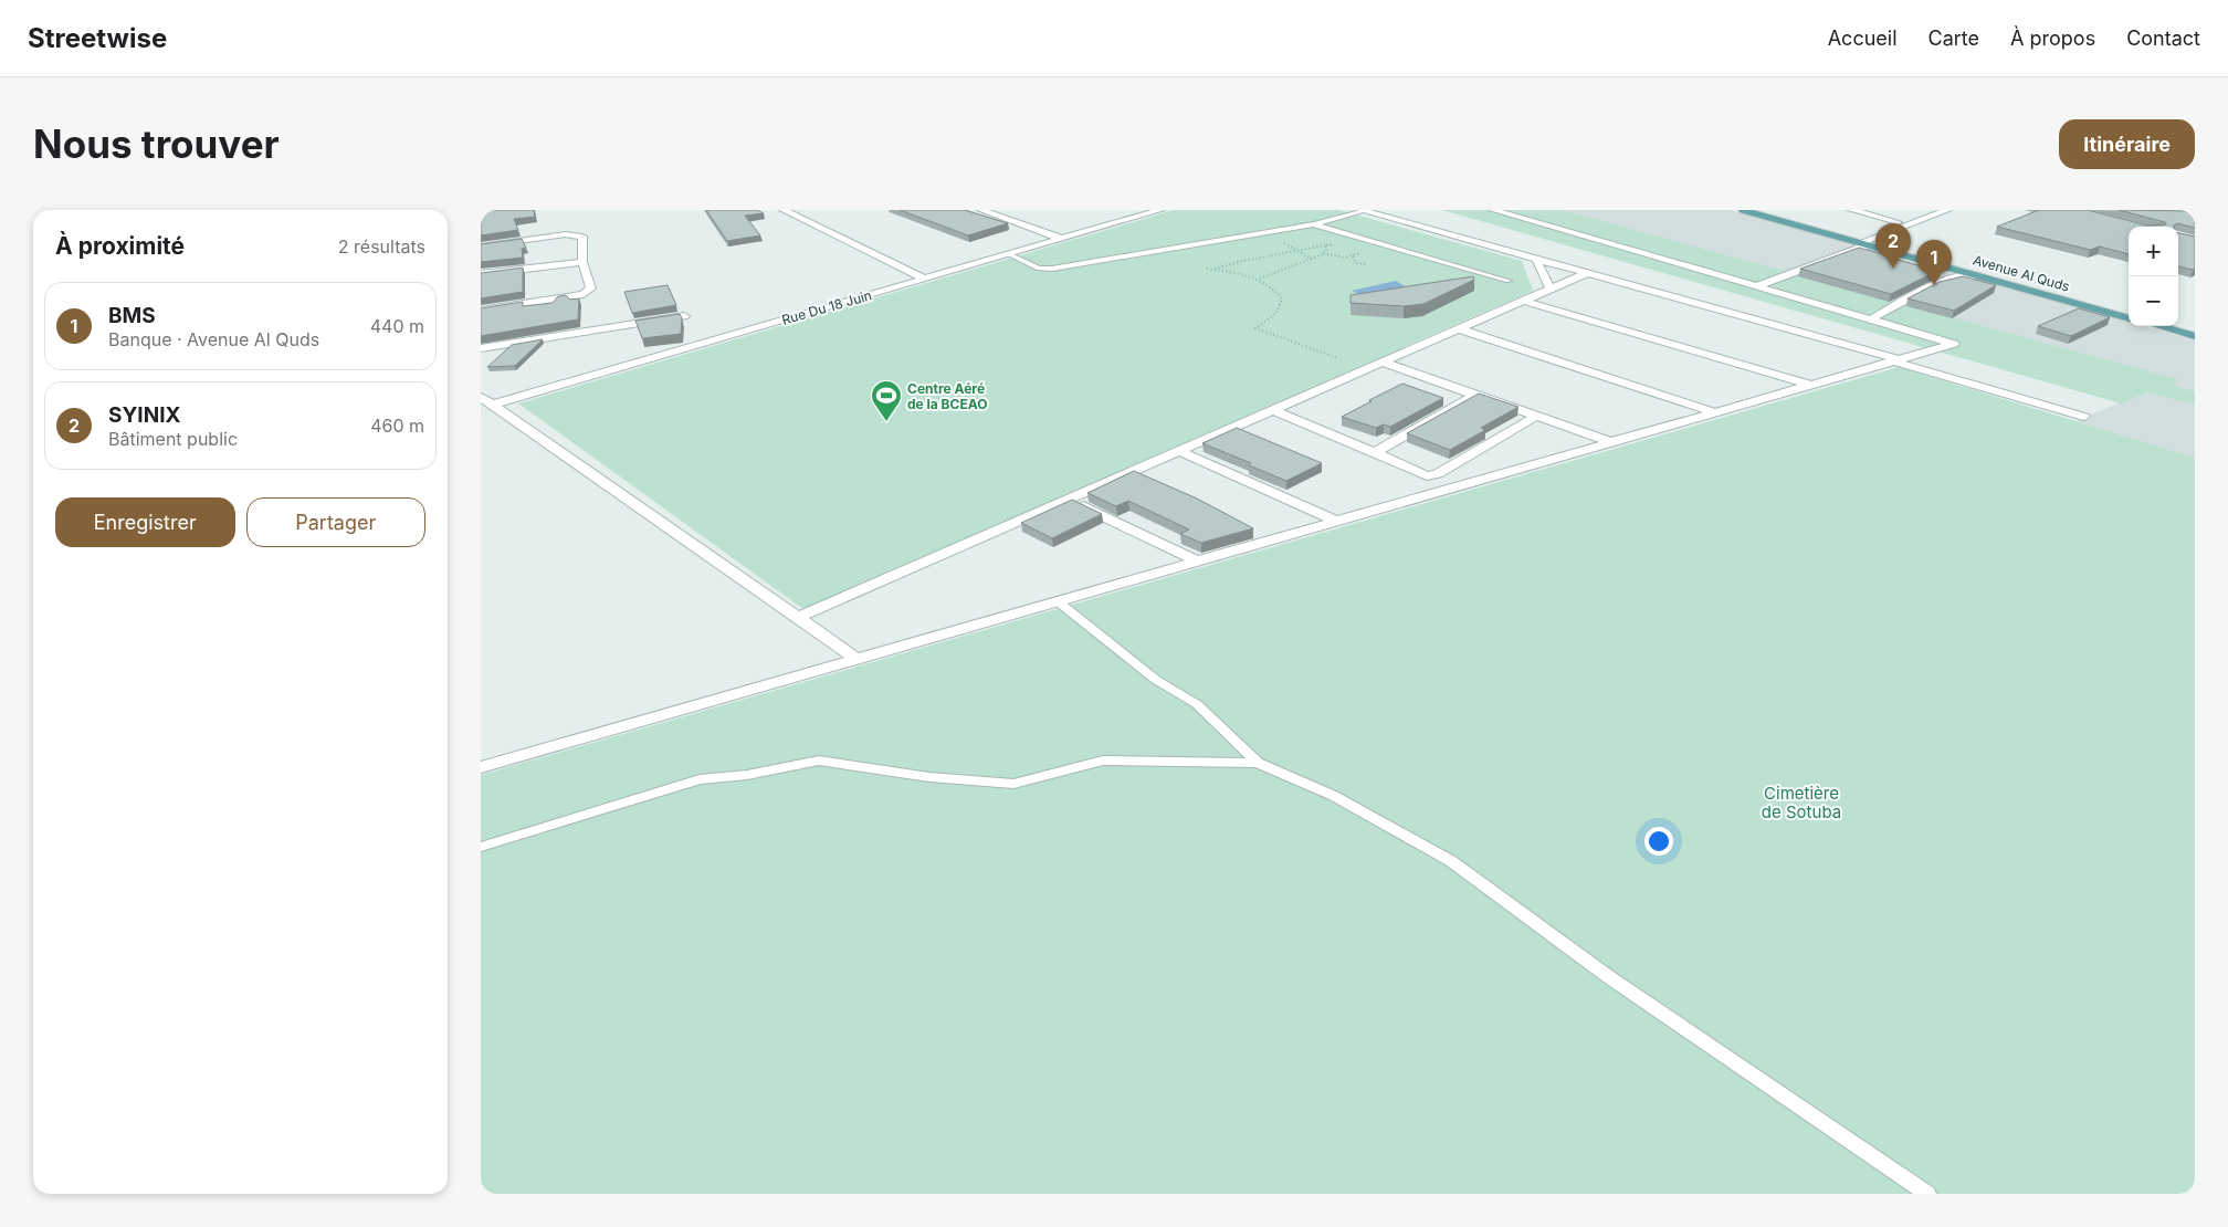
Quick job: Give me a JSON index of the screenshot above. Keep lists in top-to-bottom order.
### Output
{
  "streets": {
    "main road": ["Avenue Al Quds"],
    "street": ["Rue Du 18 Juin"]
  },
  "parks": ["Cimetière de Sotuba"],
  "places": {
    "sports": ["Centre Aéré de la BCEAO"]
  },
  "page": {
    "header": "Streetwise",
    "nav": [
      "Accueil",
      "Carte",
      "À propos",
      "Contact"
    ],
    "buttons": [
      "Itinéraire",
      ["Enregistrer", "Partager"]
    ],
    "title": "Nous trouver",
    "heading": ["À proximité", "2 résultats"],
    "pins": ["2", "1"],
    "map_buttons": ["+", "−"],
    "list": [
      {
        "mark": "1",
        "name": "BMS",
        "note": "Banque · Avenue Al Quds",
        "value": "440 m"
      },
      {
        "mark": "2",
        "name": "SYINIX",
        "note": "Bâtiment public",
        "value": "460 m"
      }
    ]
  }
}
